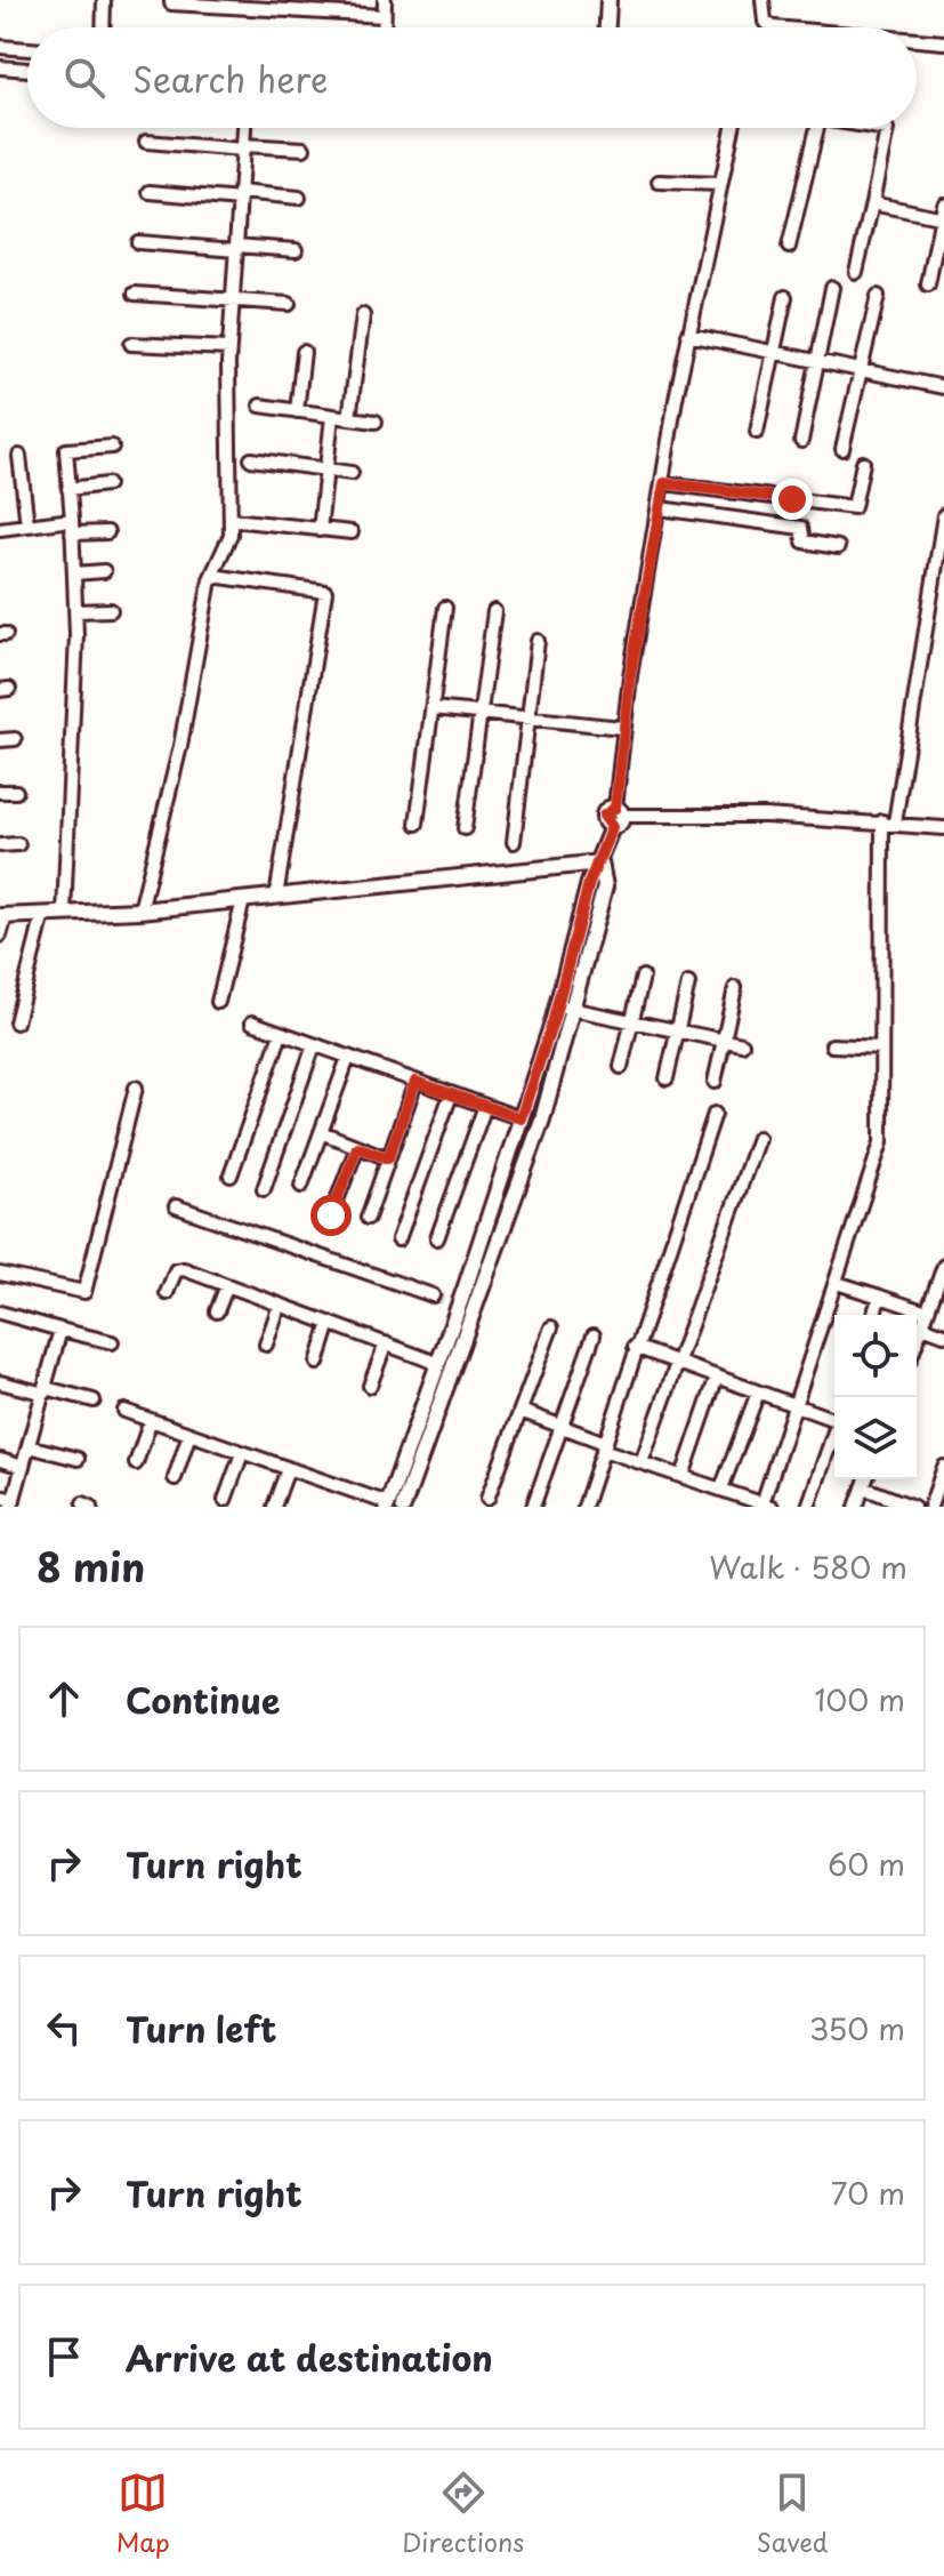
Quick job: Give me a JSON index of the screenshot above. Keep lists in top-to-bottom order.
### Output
{
  "page": {
    "search": "Search here",
    "heading": ["8 min", "Walk · 580 m"],
    "list": [
      ["Continue", "100 m"],
      ["Turn right", "60 m"],
      ["Turn left", "350 m"],
      ["Turn right", "70 m"],
      "Arrive at destination"
    ],
    "nav": ["Map", "Directions", "Saved"]
  }
}
